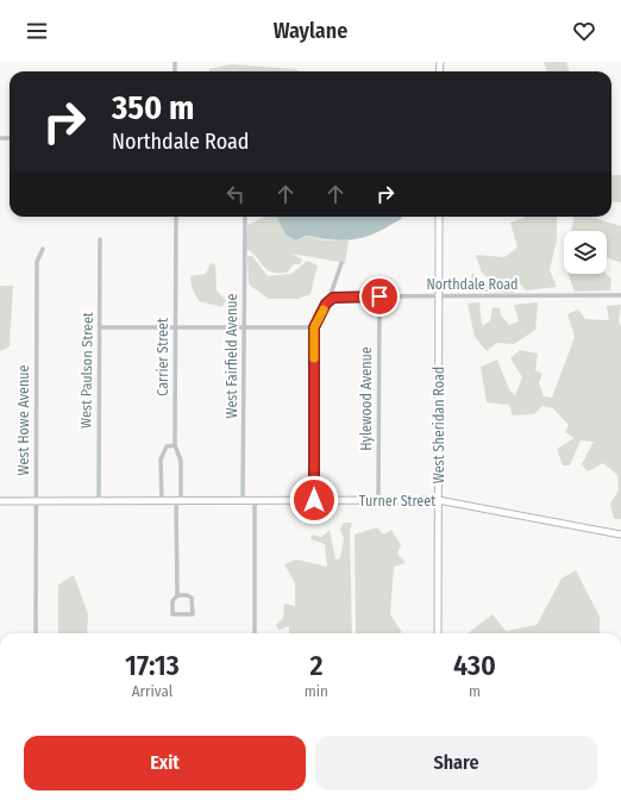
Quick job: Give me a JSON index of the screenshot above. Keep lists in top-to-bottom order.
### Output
{
  "streets": {
    "street": [
      "Northdale Road",
      "West Fairfield Avenue",
      "Carrier Street",
      "West Paulson Street",
      "Hylewood Avenue",
      "West Howe Avenue",
      "West Sheridan Road",
      "Turner Street"
    ]
  },
  "crossings": [
    ["Northdale Road", "Hylewood Avenue"],
    ["Northdale Road", "West Sheridan Road"],
    ["West Fairfield Avenue", "Turner Street"],
    ["Carrier Street", "Turner Street"],
    ["West Paulson Street", "Turner Street"],
    ["Hylewood Avenue", "Turner Street"],
    ["West Howe Avenue", "Turner Street"],
    ["West Sheridan Road", "Turner Street"]
  ],
  "page": {
    "header": "Waylane",
    "turn": ["350 m", "Northdale Road"],
    "eta": [
      "17:13",
      "Arrival",
      "2",
      "min",
      "430",
      "m"
    ],
    "buttons": ["Exit", "Share"]
  }
}
